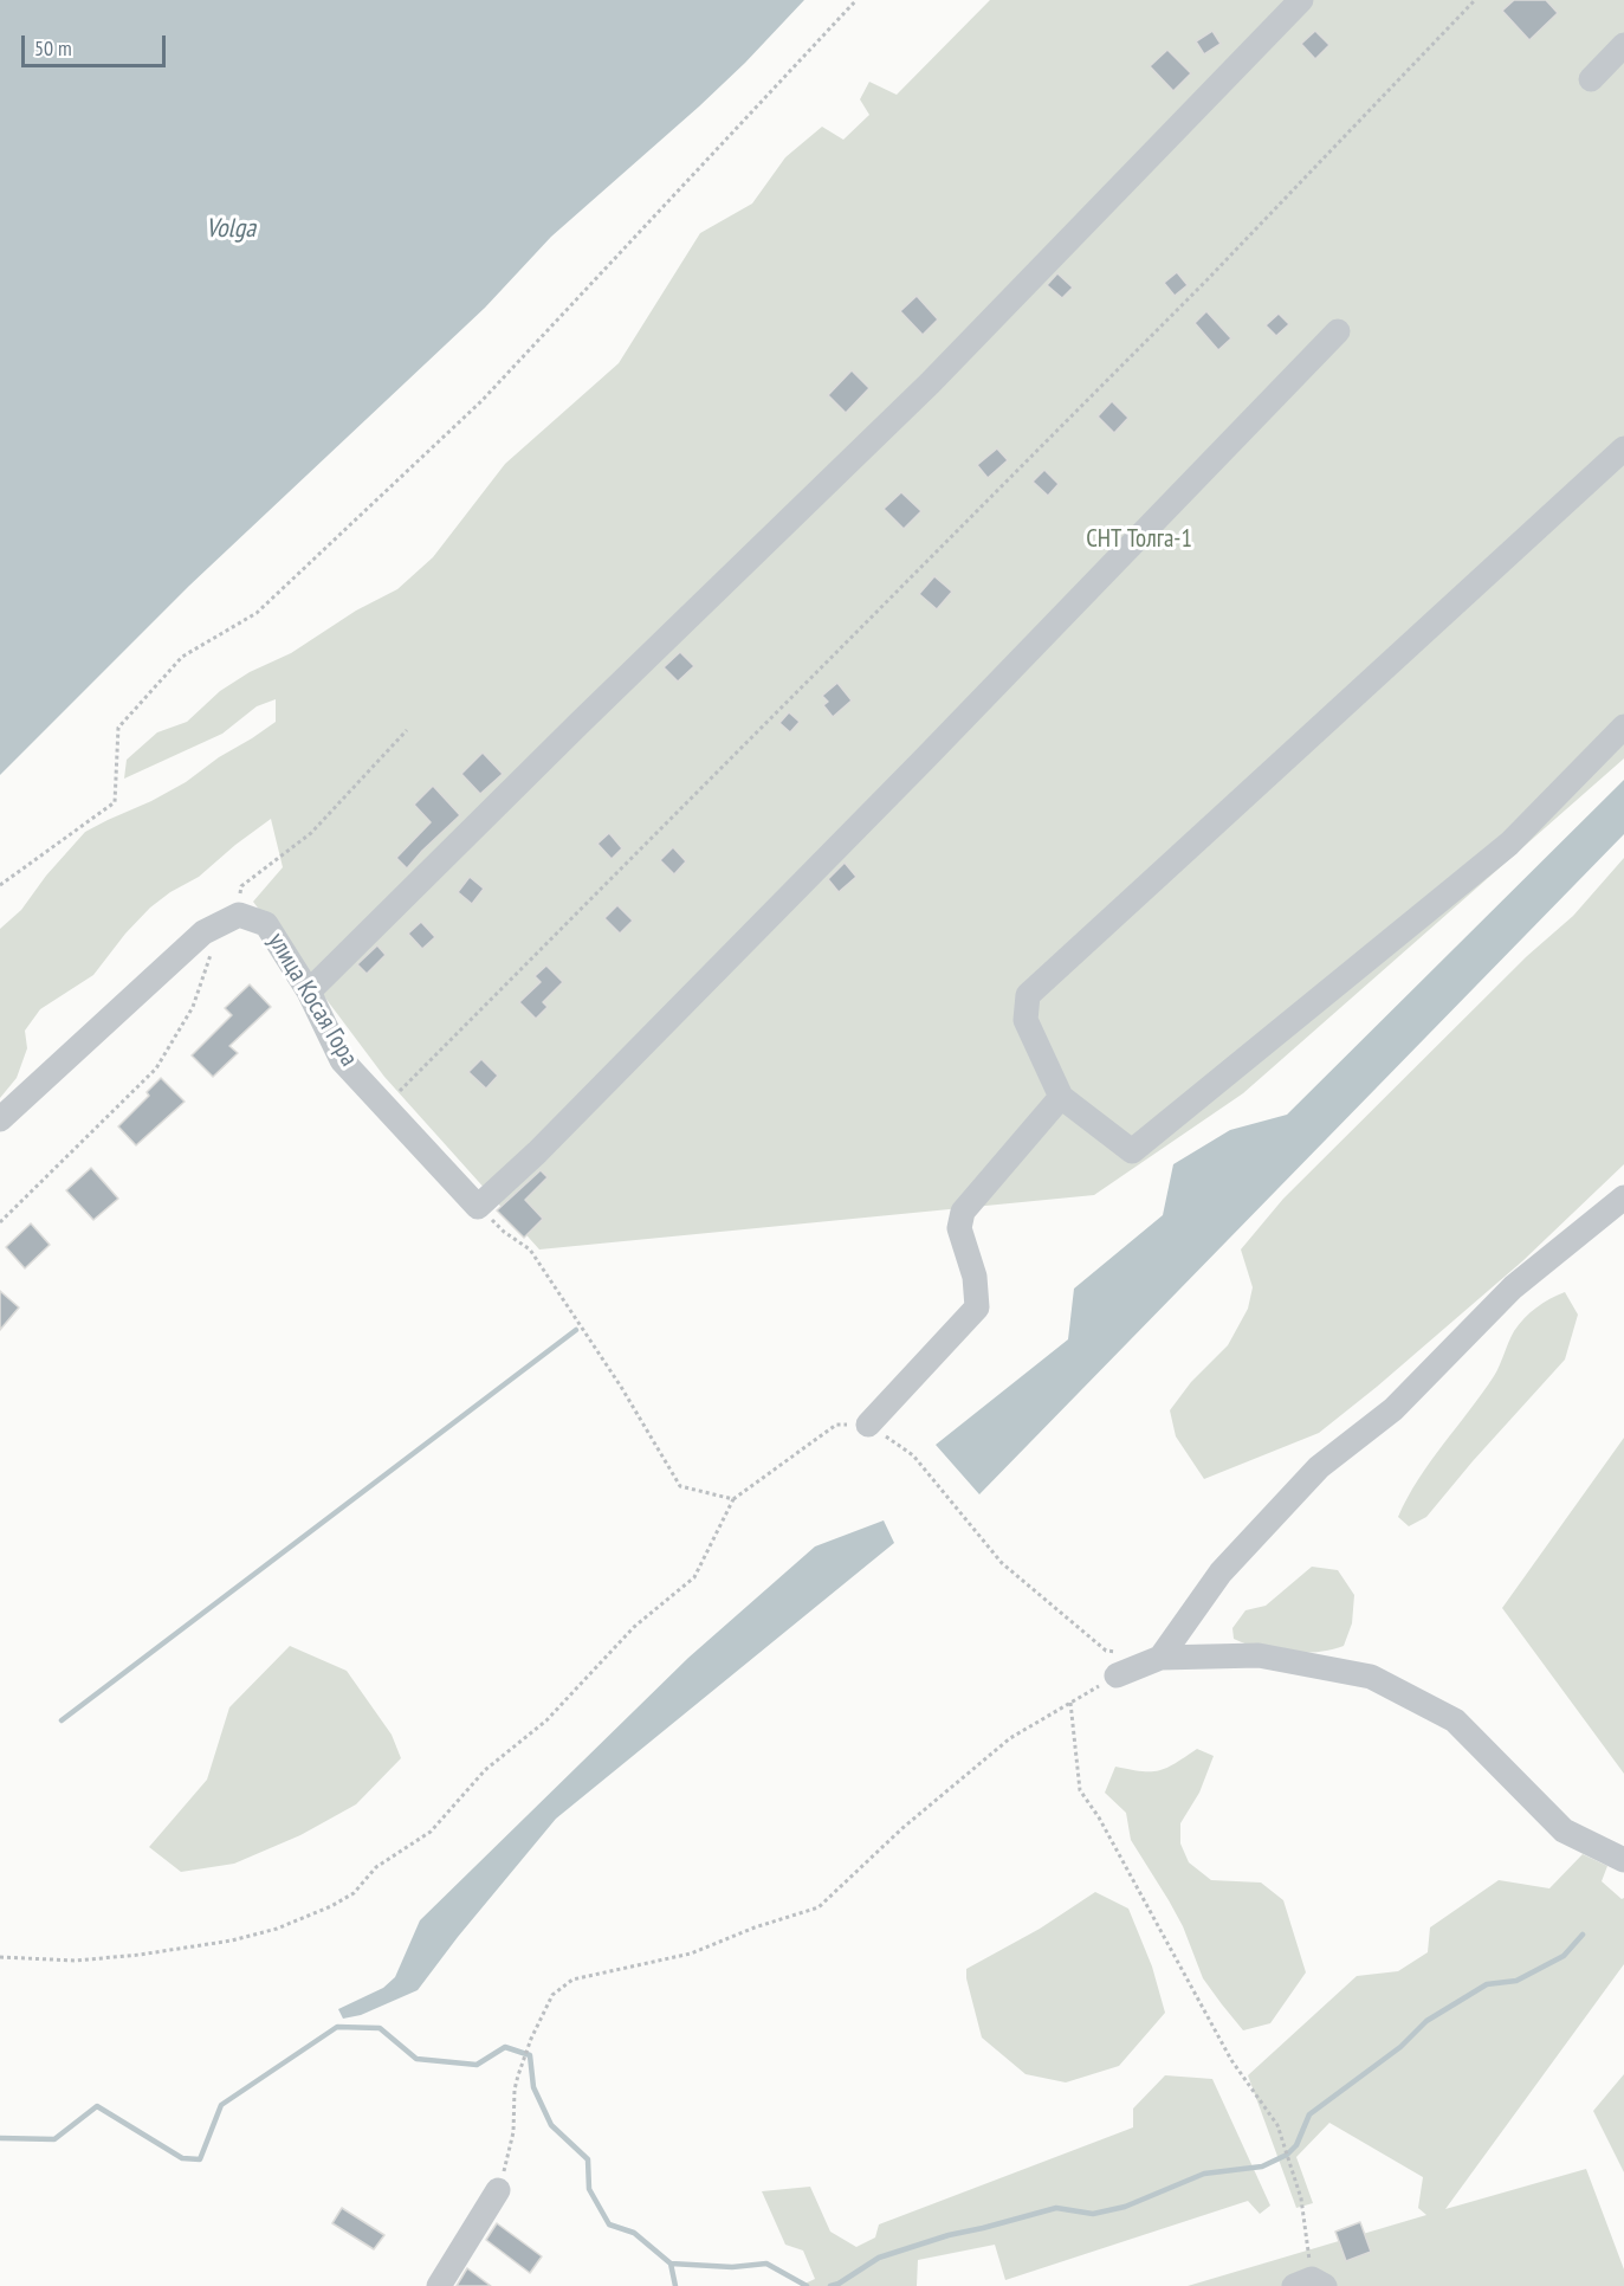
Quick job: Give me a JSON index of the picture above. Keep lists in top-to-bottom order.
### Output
{
  "streets": {
    "street": ["улица Косая Гора"]
  },
  "water": ["Volga"],
  "parks": ["СНТ Толга-1"],
  "scale_bar": "50 m"
}
